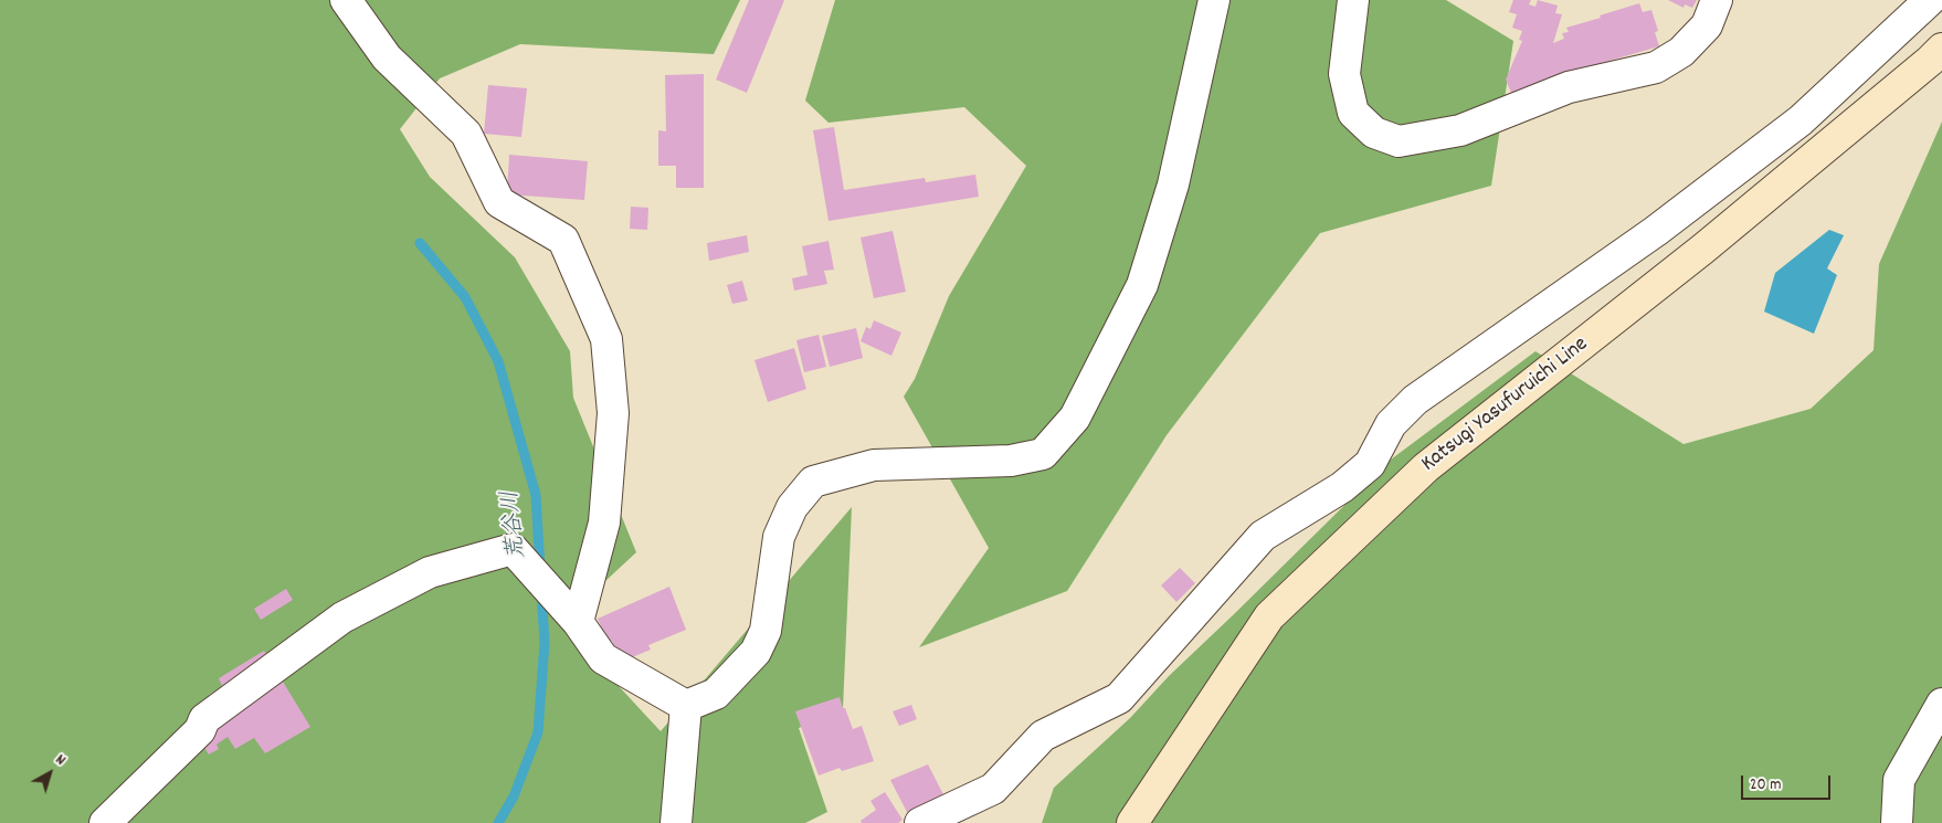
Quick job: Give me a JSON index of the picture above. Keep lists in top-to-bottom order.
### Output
{
  "streets": {
    "main road": ["Katsugi Yasufuruichi Line"]
  },
  "water": ["荒谷川"],
  "scale_bar": "20 m",
  "north": "top right"
}
